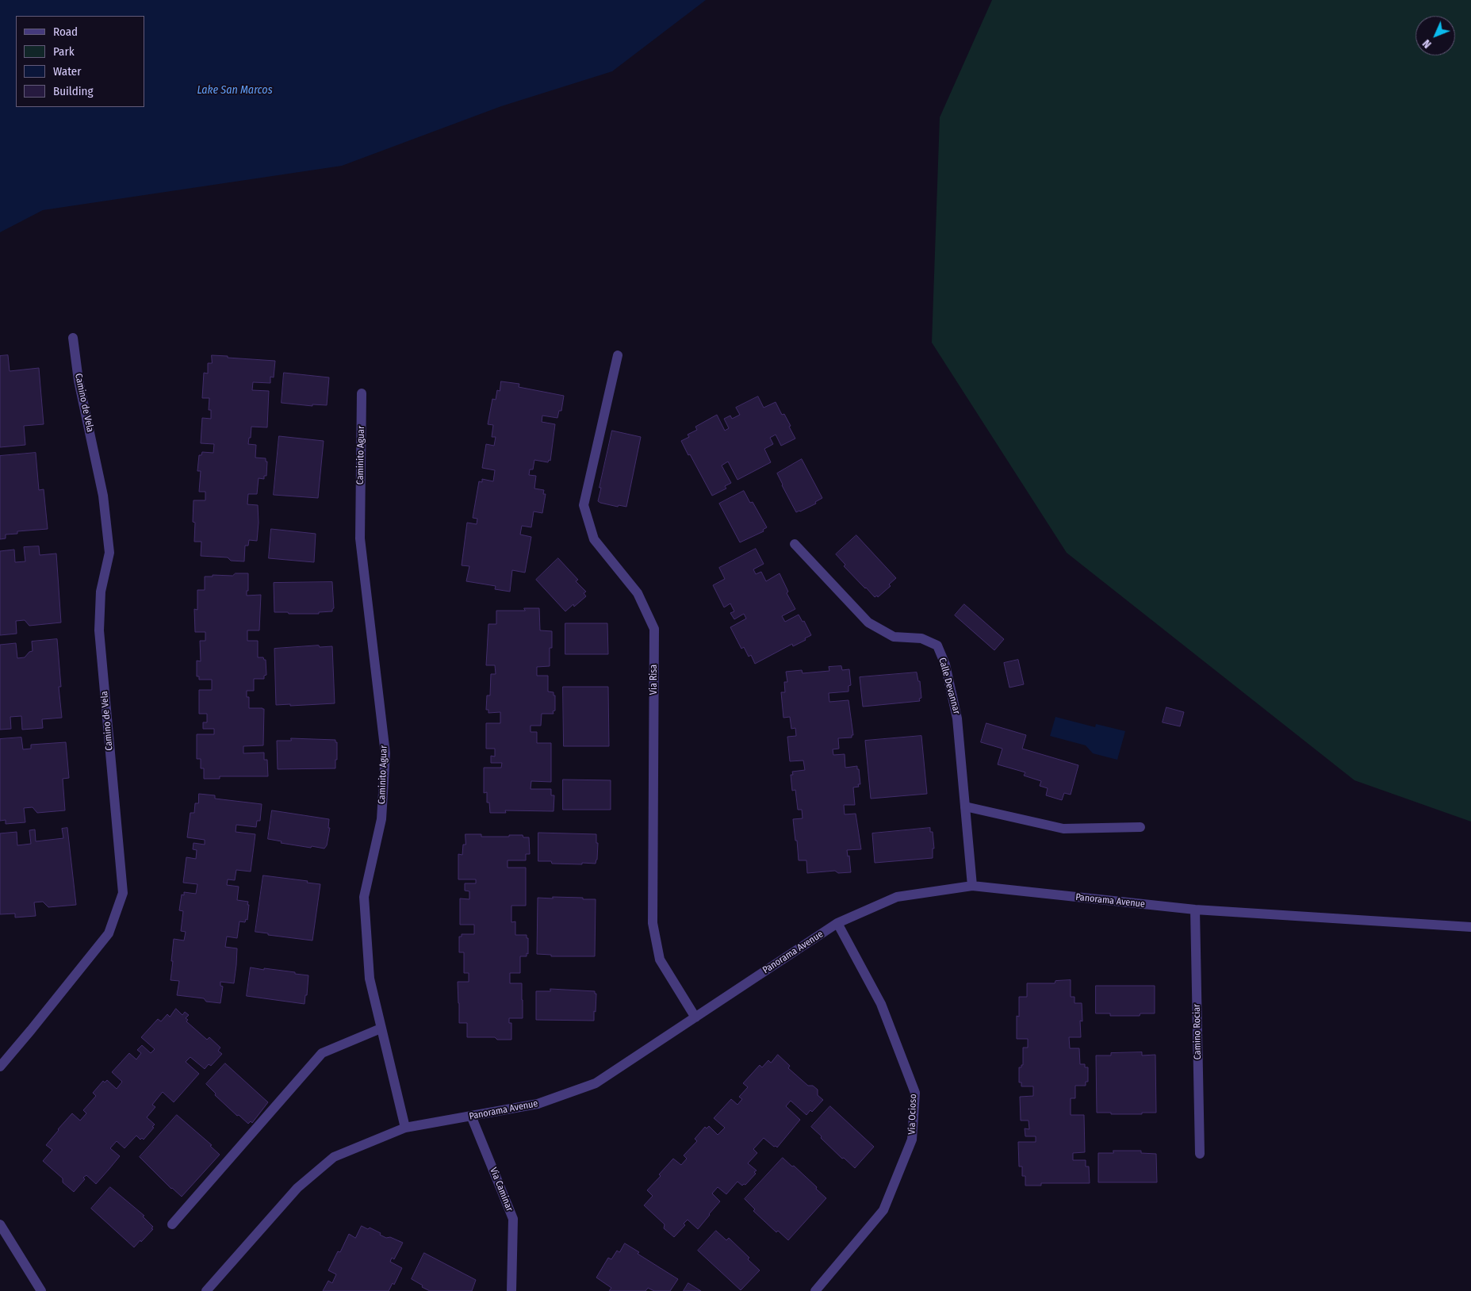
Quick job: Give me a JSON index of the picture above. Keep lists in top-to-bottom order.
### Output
{
  "streets": {
    "street": [
      "Camino de Vela",
      "Caminito Aguar",
      "Via Risa",
      "Calle Devannar",
      "Panorama Avenue",
      "Camino Rociar",
      "Via Ocioso",
      "Via Caminar"
    ]
  },
  "crossings": [
    ["Caminito Aguar", "Panorama Avenue"],
    ["Via Risa", "Panorama Avenue"],
    ["Calle Devannar", "Panorama Avenue"],
    ["Panorama Avenue", "Camino Rociar"],
    ["Panorama Avenue", "Via Ocioso"],
    ["Panorama Avenue", "Via Caminar"]
  ],
  "water": ["Lake San Marcos"],
  "legend": [
    "Road",
    "Park",
    "Water",
    "Building"
  ],
  "north": "bottom left"
}
